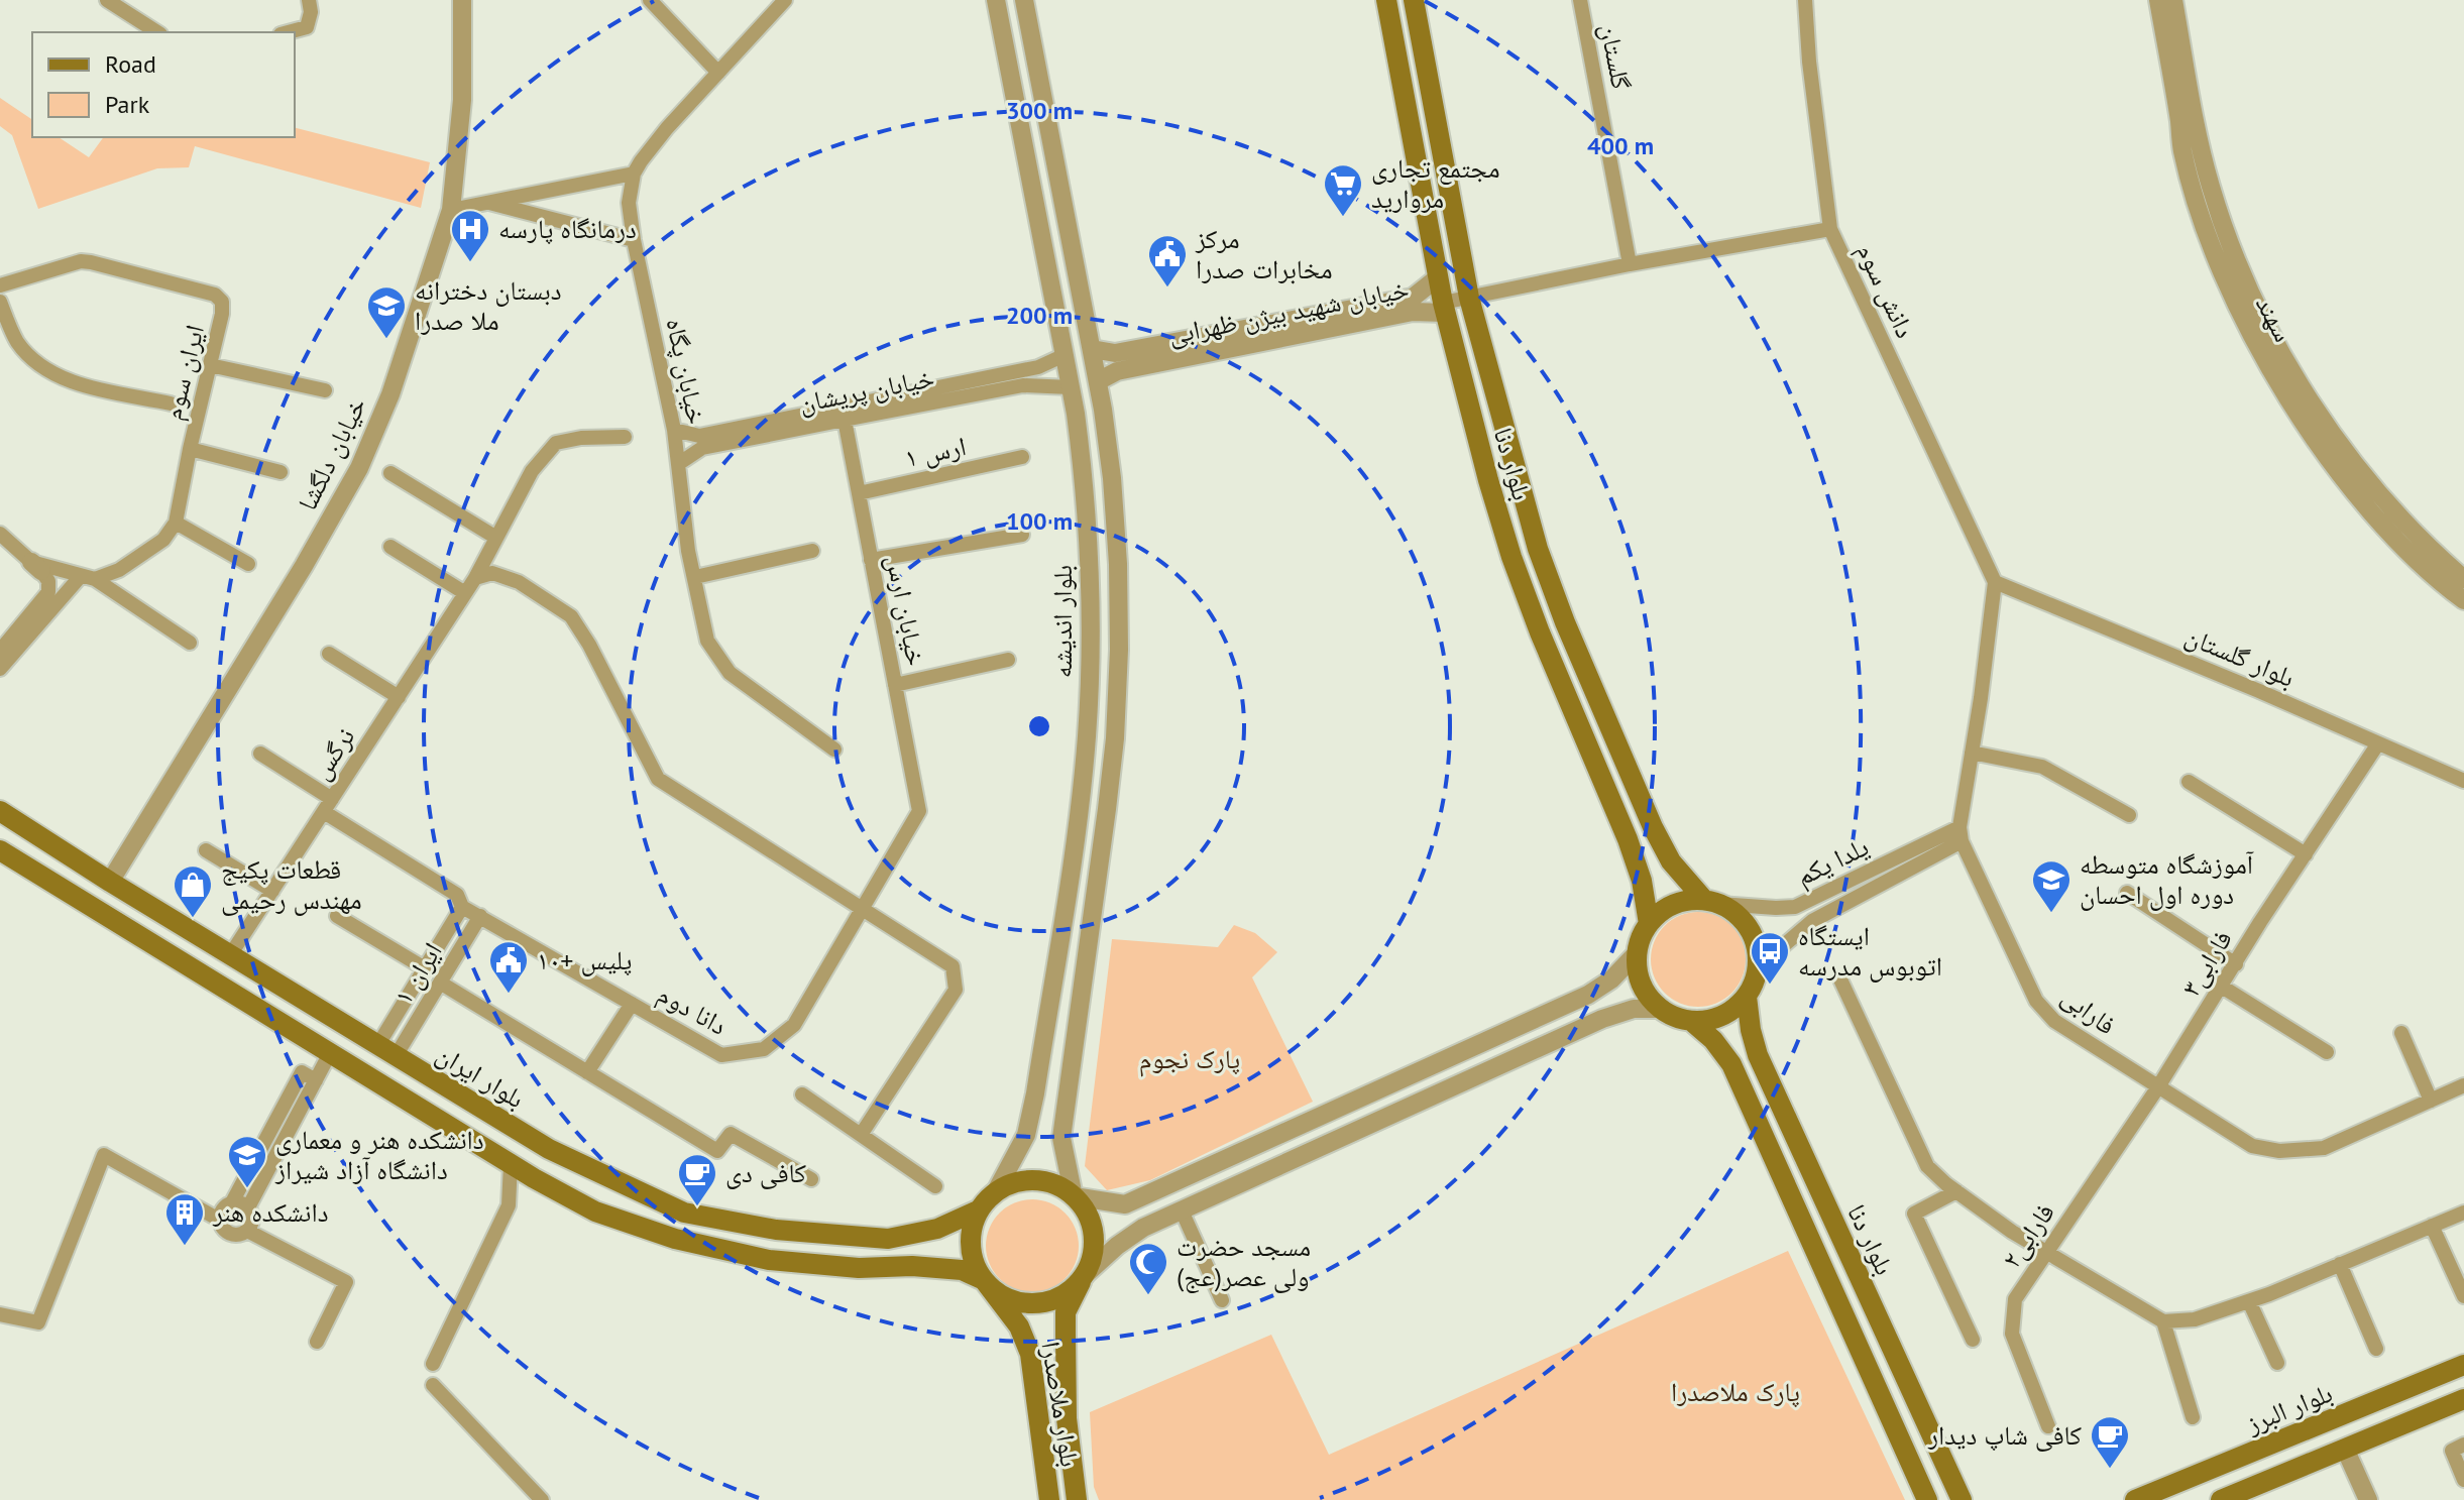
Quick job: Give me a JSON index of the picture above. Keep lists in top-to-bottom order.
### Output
{
  "streets": {
    "main road": [
      "بلوار دنا",
      "بلوار ایران",
      "بلوار ملاصدرا",
      "بلوار البرز"
    ],
    "street": [
      "گلستان",
      "دانش سوم",
      "خیابان شهید بیژن ظهرابی",
      "سهند",
      "خیابان پگاه",
      "ایران سوم",
      "خیابان پریشان",
      "ارس ۱",
      "خیابان دلگشا",
      "خیابان ارس",
      "بلوار اندیشه",
      "بلوار گلستان",
      "نرگس",
      "یلدا یکم",
      "فارابی۳",
      "ایران ۱",
      "دانا دوم",
      "فارابی",
      "فارابی۲"
    ]
  },
  "crossings": [
    ["دانش سوم", "بلوار گلستان"],
    ["خیابان شهید بیژن ظهرابی", "بلوار دنا"],
    ["خیابان شهید بیژن ظهرابی", "بلوار اندیشه"],
    ["خیابان پگاه", "خیابان پریشان"],
    ["خیابان پریشان", "خیابان ارس"],
    ["خیابان پریشان", "بلوار اندیشه"],
    ["ارس ۱", "خیابان ارس"],
    ["خیابان دلگشا", "بلوار ایران"],
    ["بلوار دنا", "یلدا یکم"],
    ["خیابان ارس", "دانا دوم"],
    ["بلوار اندیشه", "بلوار ایران"],
    ["بلوار اندیشه", "بلوار ملاصدرا"],
    ["بلوار گلستان", "فارابی۳"],
    ["نرگس", "دانا دوم"],
    ["نرگس", "بلوار ایران"],
    ["یلدا یکم", "فارابی"],
    ["فارابی۳", "فارابی"],
    ["فارابی۳", "فارابی۲"],
    ["ایران ۱", "دانا دوم"],
    ["ایران ۱", "بلوار ایران"],
    ["فارابی", "فارابی۲"],
    ["بلوار ایران", "بلوار ملاصدرا"]
  ],
  "parks": ["پارک نجوم", "پارک ملاصدرا"],
  "places": {
    "supermarket": ["مجتمع تجاری مروارید"],
    "hospital": ["درمانگاه پارسه"],
    "public building": ["مرکز مخابرات صدرا", "پلیس +۱۰"],
    "school or university": ["دبستان دخترانه ملا صدرا", "آموزشگاه متوسطه دوره اول احسان", "دانشکده هنر و معماری دانشگاه آزاد شیراز"],
    "shop": ["قطعات پکیج مهندس رحیمی"],
    "bus stop": ["ایستگاه اتوبوس مدرسه"],
    "cafe": ["کافی دی", "کافی شاپ دیدار"],
    "building": ["دانشکده هنر"],
    "mosque": ["مسجد حضرت ولی عصر(عج)"]
  },
  "legend": ["Road", "Park"],
  "rings": [
    "300 m",
    "400 m",
    "200 m",
    "100 m"
  ]
}
